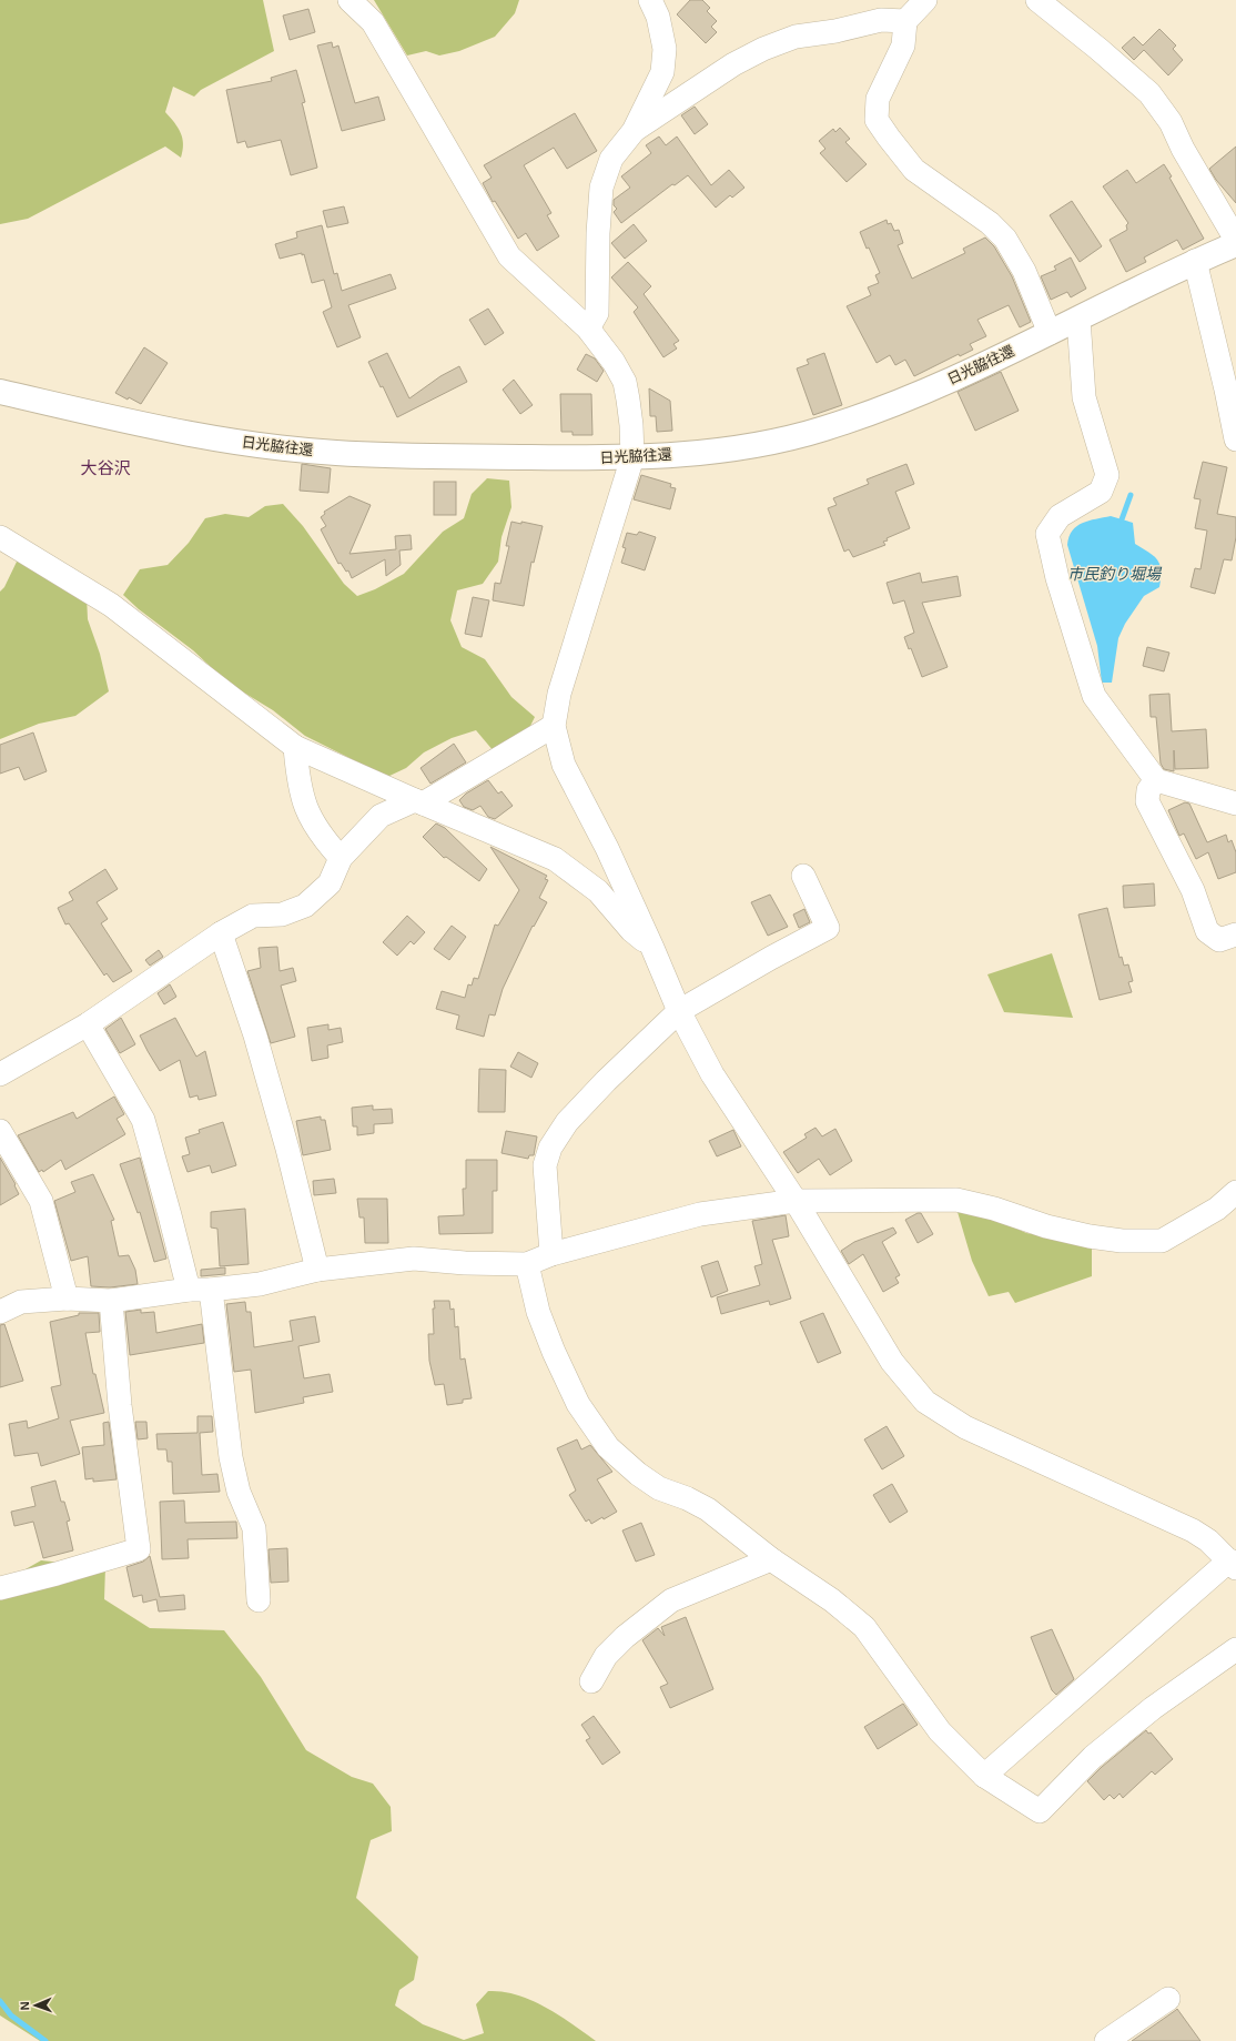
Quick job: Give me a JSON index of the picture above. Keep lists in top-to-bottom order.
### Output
{
  "streets": {
    "highway": ["日光脇往還"]
  },
  "districts": ["大谷沢"],
  "water": ["市民釣り堀場"],
  "north": "left"
}
